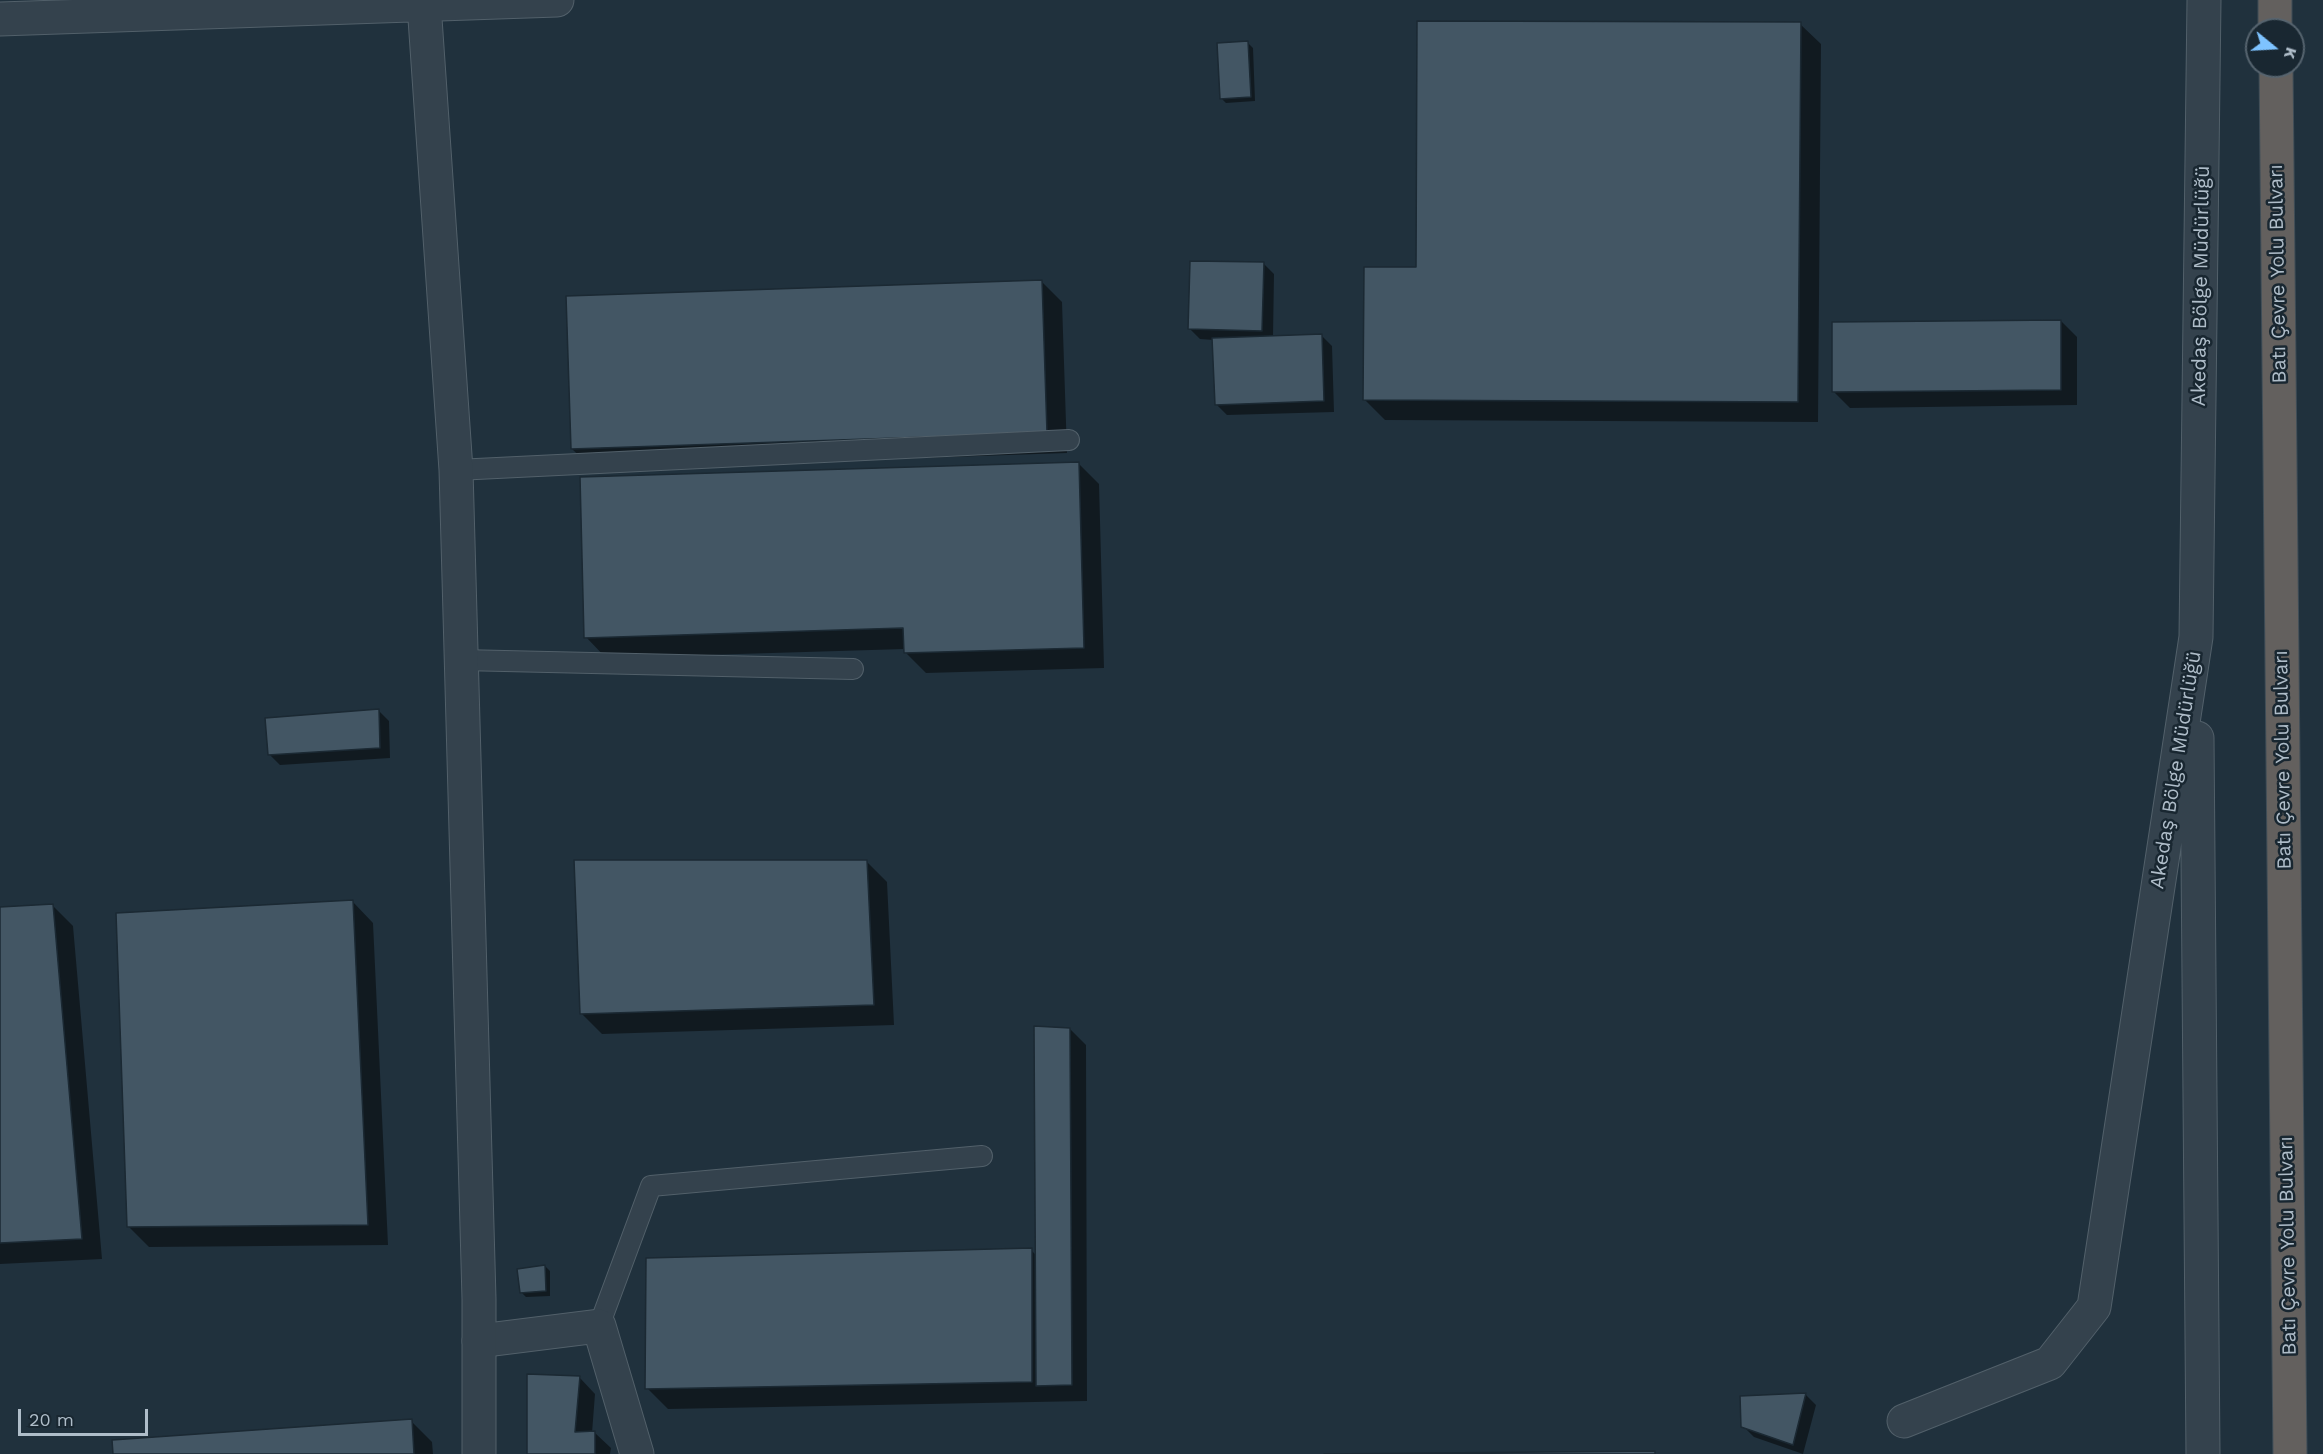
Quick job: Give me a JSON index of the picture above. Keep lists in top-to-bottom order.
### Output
{
  "streets": {
    "highway": ["Batı Çevre Yolu Bulvarı"],
    "street": ["Akedaş Bölge Müdürlüğü"]
  },
  "scale_bar": "20 m",
  "north": "right"
}
